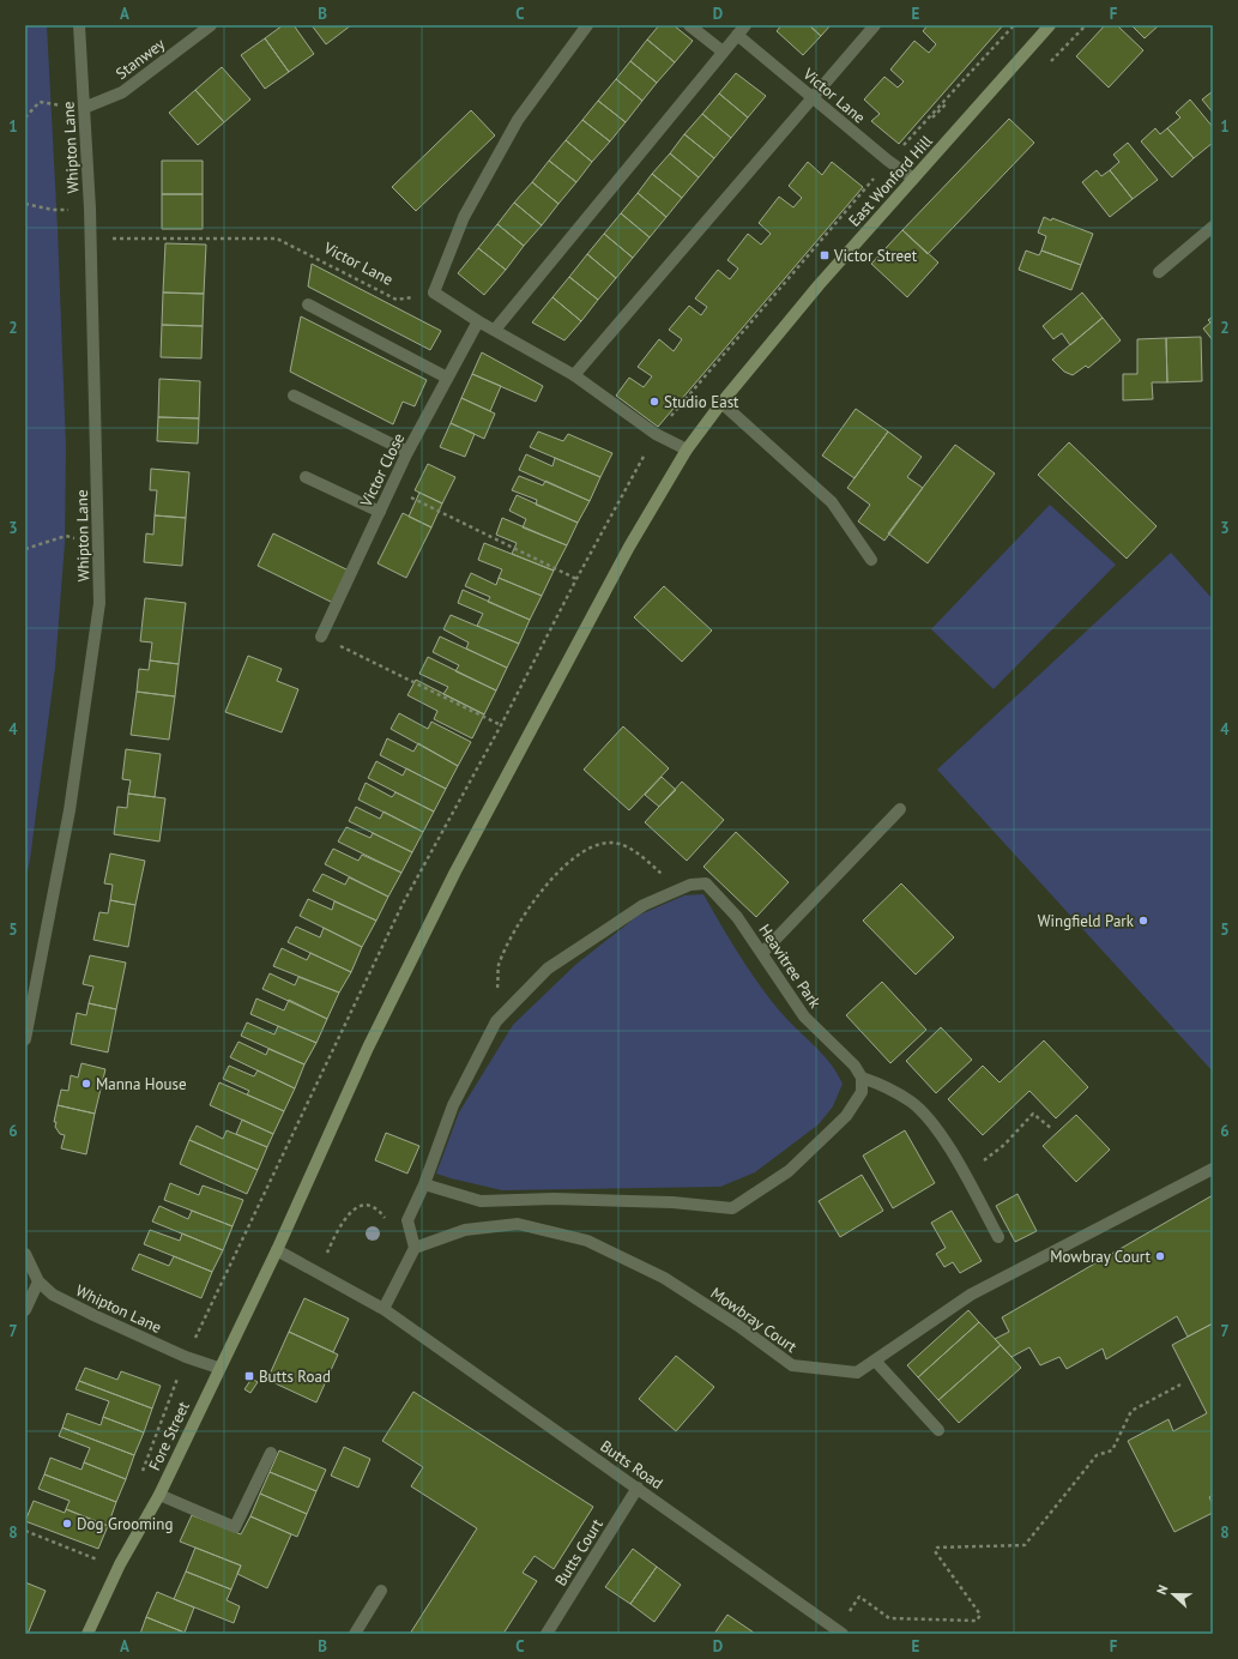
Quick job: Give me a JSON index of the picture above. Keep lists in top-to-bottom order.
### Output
{
  "streets": {
    "main road": ["East Wonford Hill", "Fore Street"],
    "street": [
      "Stanwey",
      "Victor Lane",
      "Whipton Lane",
      "Victor Close",
      "Heavitree Park",
      "Mowbray Court",
      "Butts Road",
      "Butts Court"
    ]
  },
  "crossings": [
    ["Stanwey", "Whipton Lane"],
    ["Victor Lane", "Whipton Lane"],
    ["Victor Lane", "East Wonford Hill"],
    ["Whipton Lane", "Fore Street"],
    ["East Wonford Hill", "Fore Street"],
    ["East Wonford Hill", "Butts Road"],
    ["Heavitree Park", "Mowbray Court"],
    ["Fore Street", "Butts Road"],
    ["Butts Road", "Butts Court"]
  ],
  "places": {
    "transit": ["Victor Street", "Butts Road"],
    "other": [
      "Studio East",
      "Wingfield Park",
      "Manna House",
      "Mowbray Court",
      "Dog Grooming"
    ]
  },
  "north": "left",
  "grid": {
    "columns": [
      "A",
      "B",
      "C",
      "D",
      "E",
      "F"
    ],
    "rows": [
      "1",
      "2",
      "3",
      "4",
      "5",
      "6",
      "7",
      "8"
    ]
  }
}
